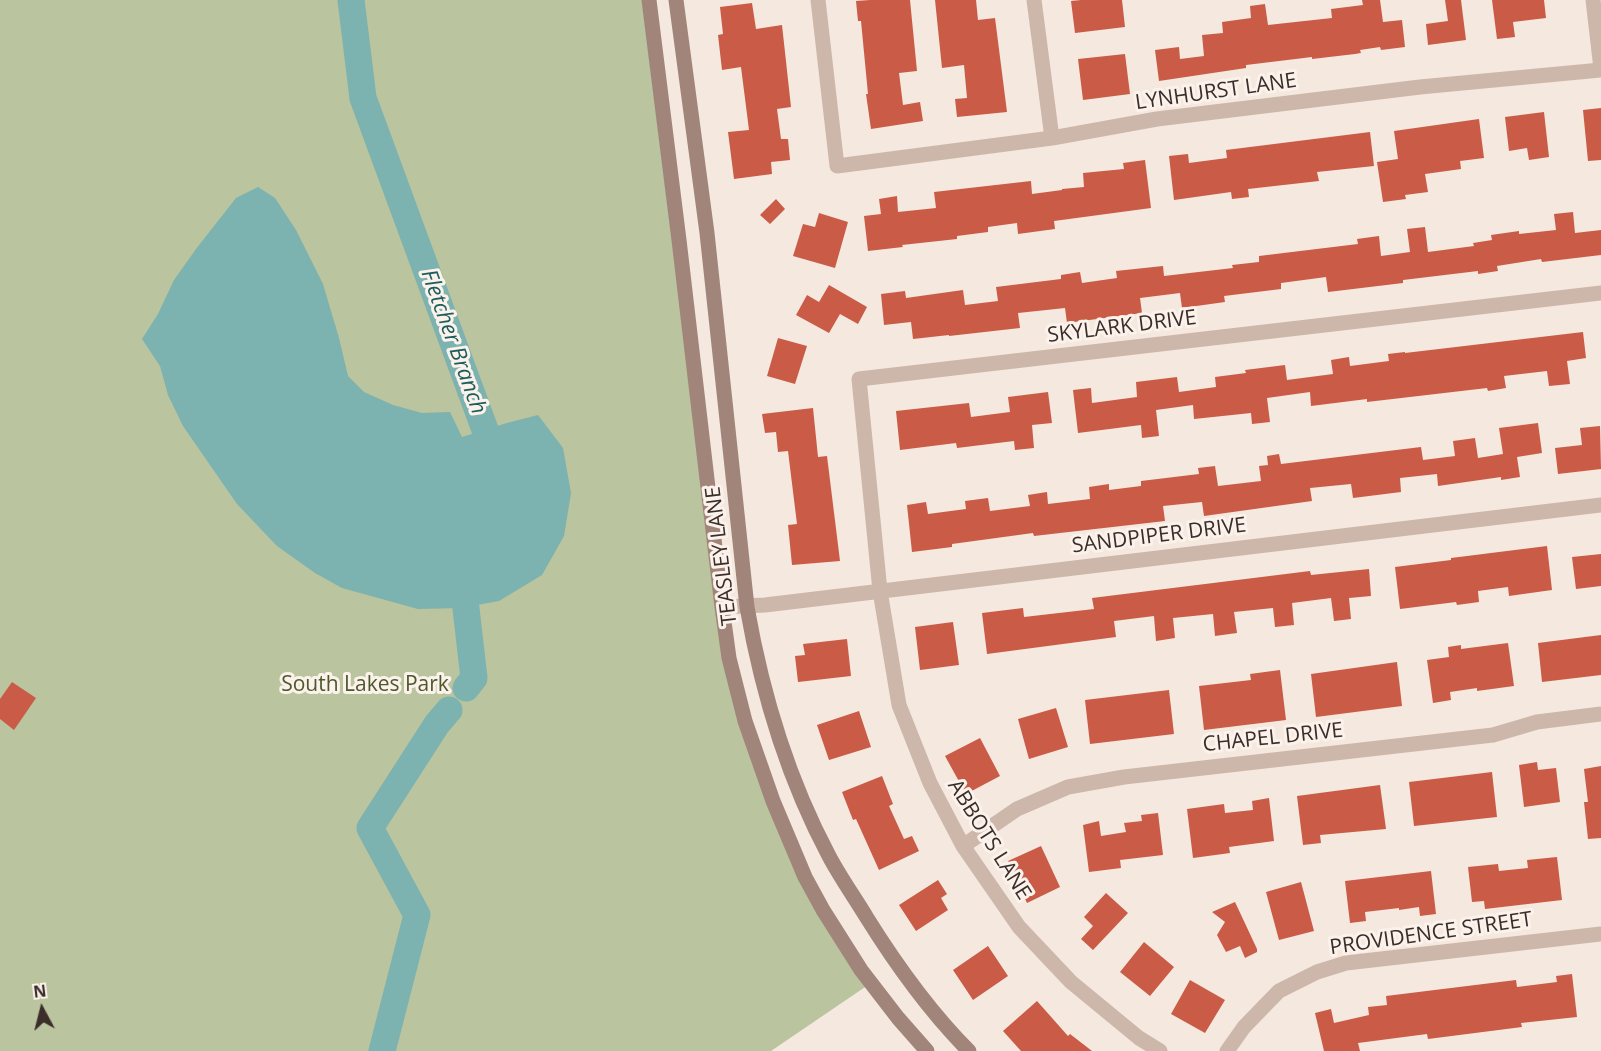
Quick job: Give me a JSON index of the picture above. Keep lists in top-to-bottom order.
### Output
{
  "streets": {
    "main road": ["TEASLEY LANE"],
    "street": [
      "LYNHURST LANE",
      "SKYLARK DRIVE",
      "SANDPIPER DRIVE",
      "CHAPEL DRIVE",
      "ABBOTS LANE",
      "PROVIDENCE STREET"
    ]
  },
  "crossings": [
    ["SKYLARK DRIVE", "SANDPIPER DRIVE"],
    ["SKYLARK DRIVE", "ABBOTS LANE"],
    ["SANDPIPER DRIVE", "TEASLEY LANE"],
    ["SANDPIPER DRIVE", "ABBOTS LANE"],
    ["CHAPEL DRIVE", "ABBOTS LANE"]
  ],
  "water": ["Fletcher Branch"],
  "parks": ["South Lakes Park"],
  "north": "top"
}
